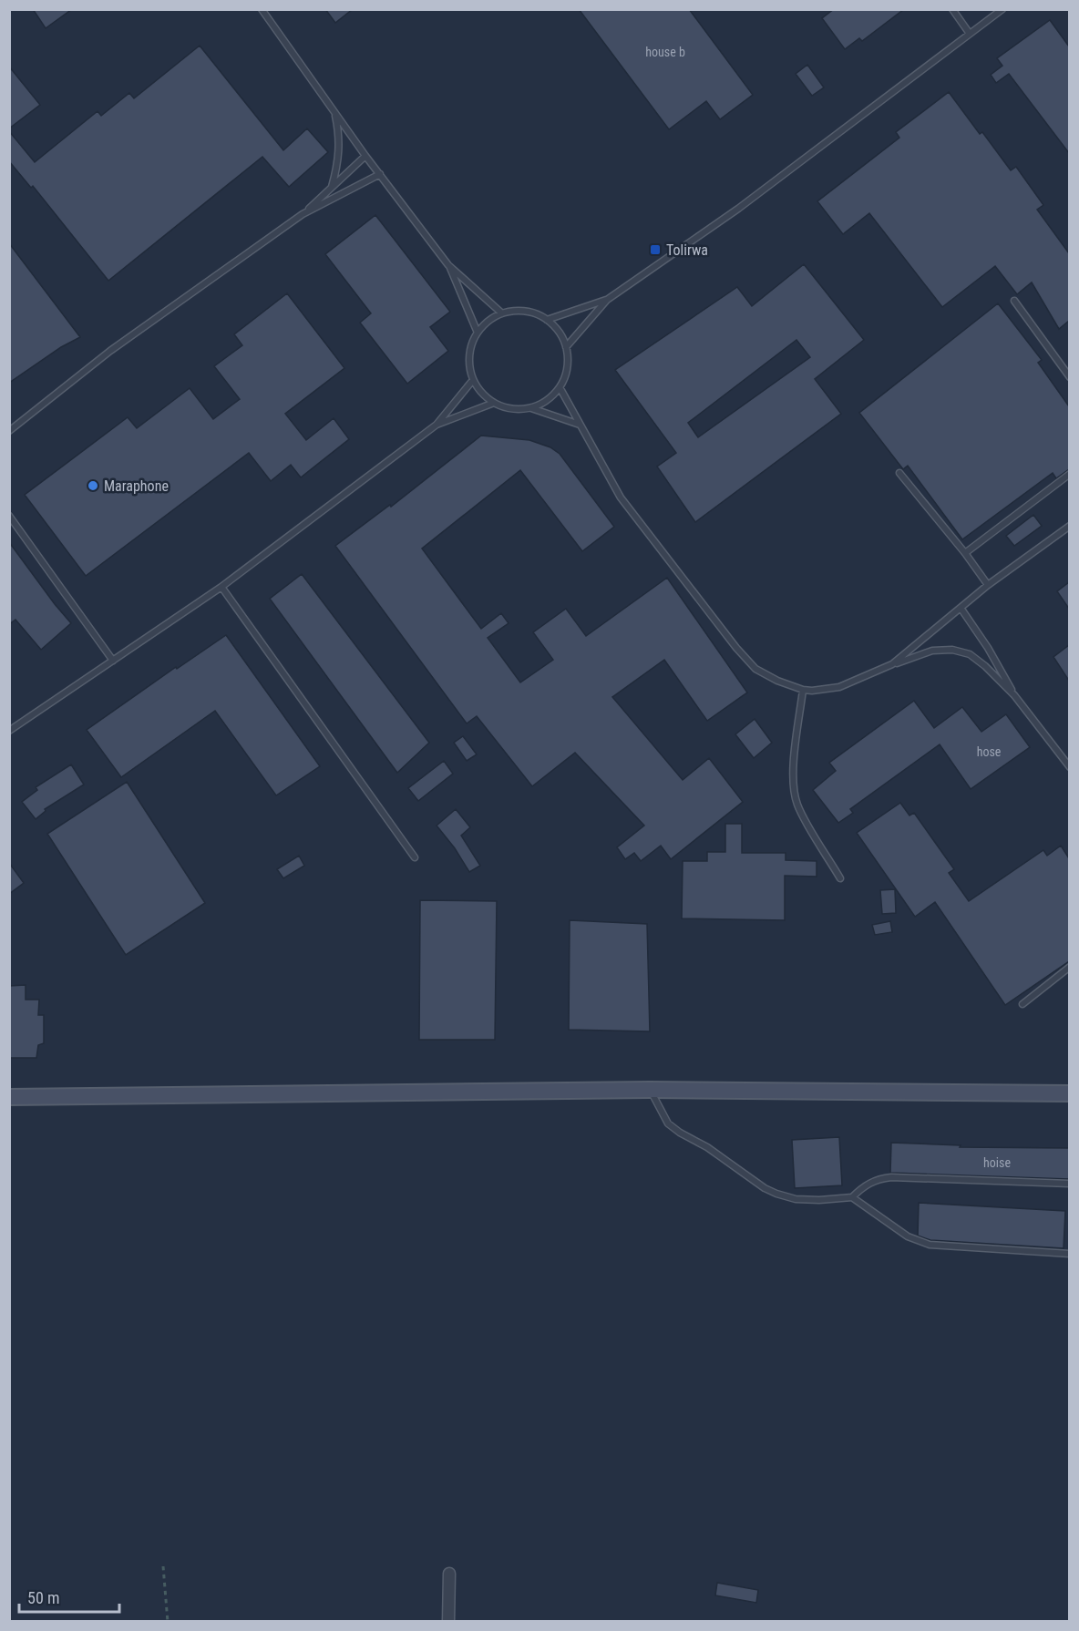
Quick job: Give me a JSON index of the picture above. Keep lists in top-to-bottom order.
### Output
{
  "places": {
    "transit": ["Tolirwa"],
    "other": ["Maraphone"]
  },
  "house_numbers": ["house b", "hose", "hoise"],
  "scale_bar": "50 m"
}
